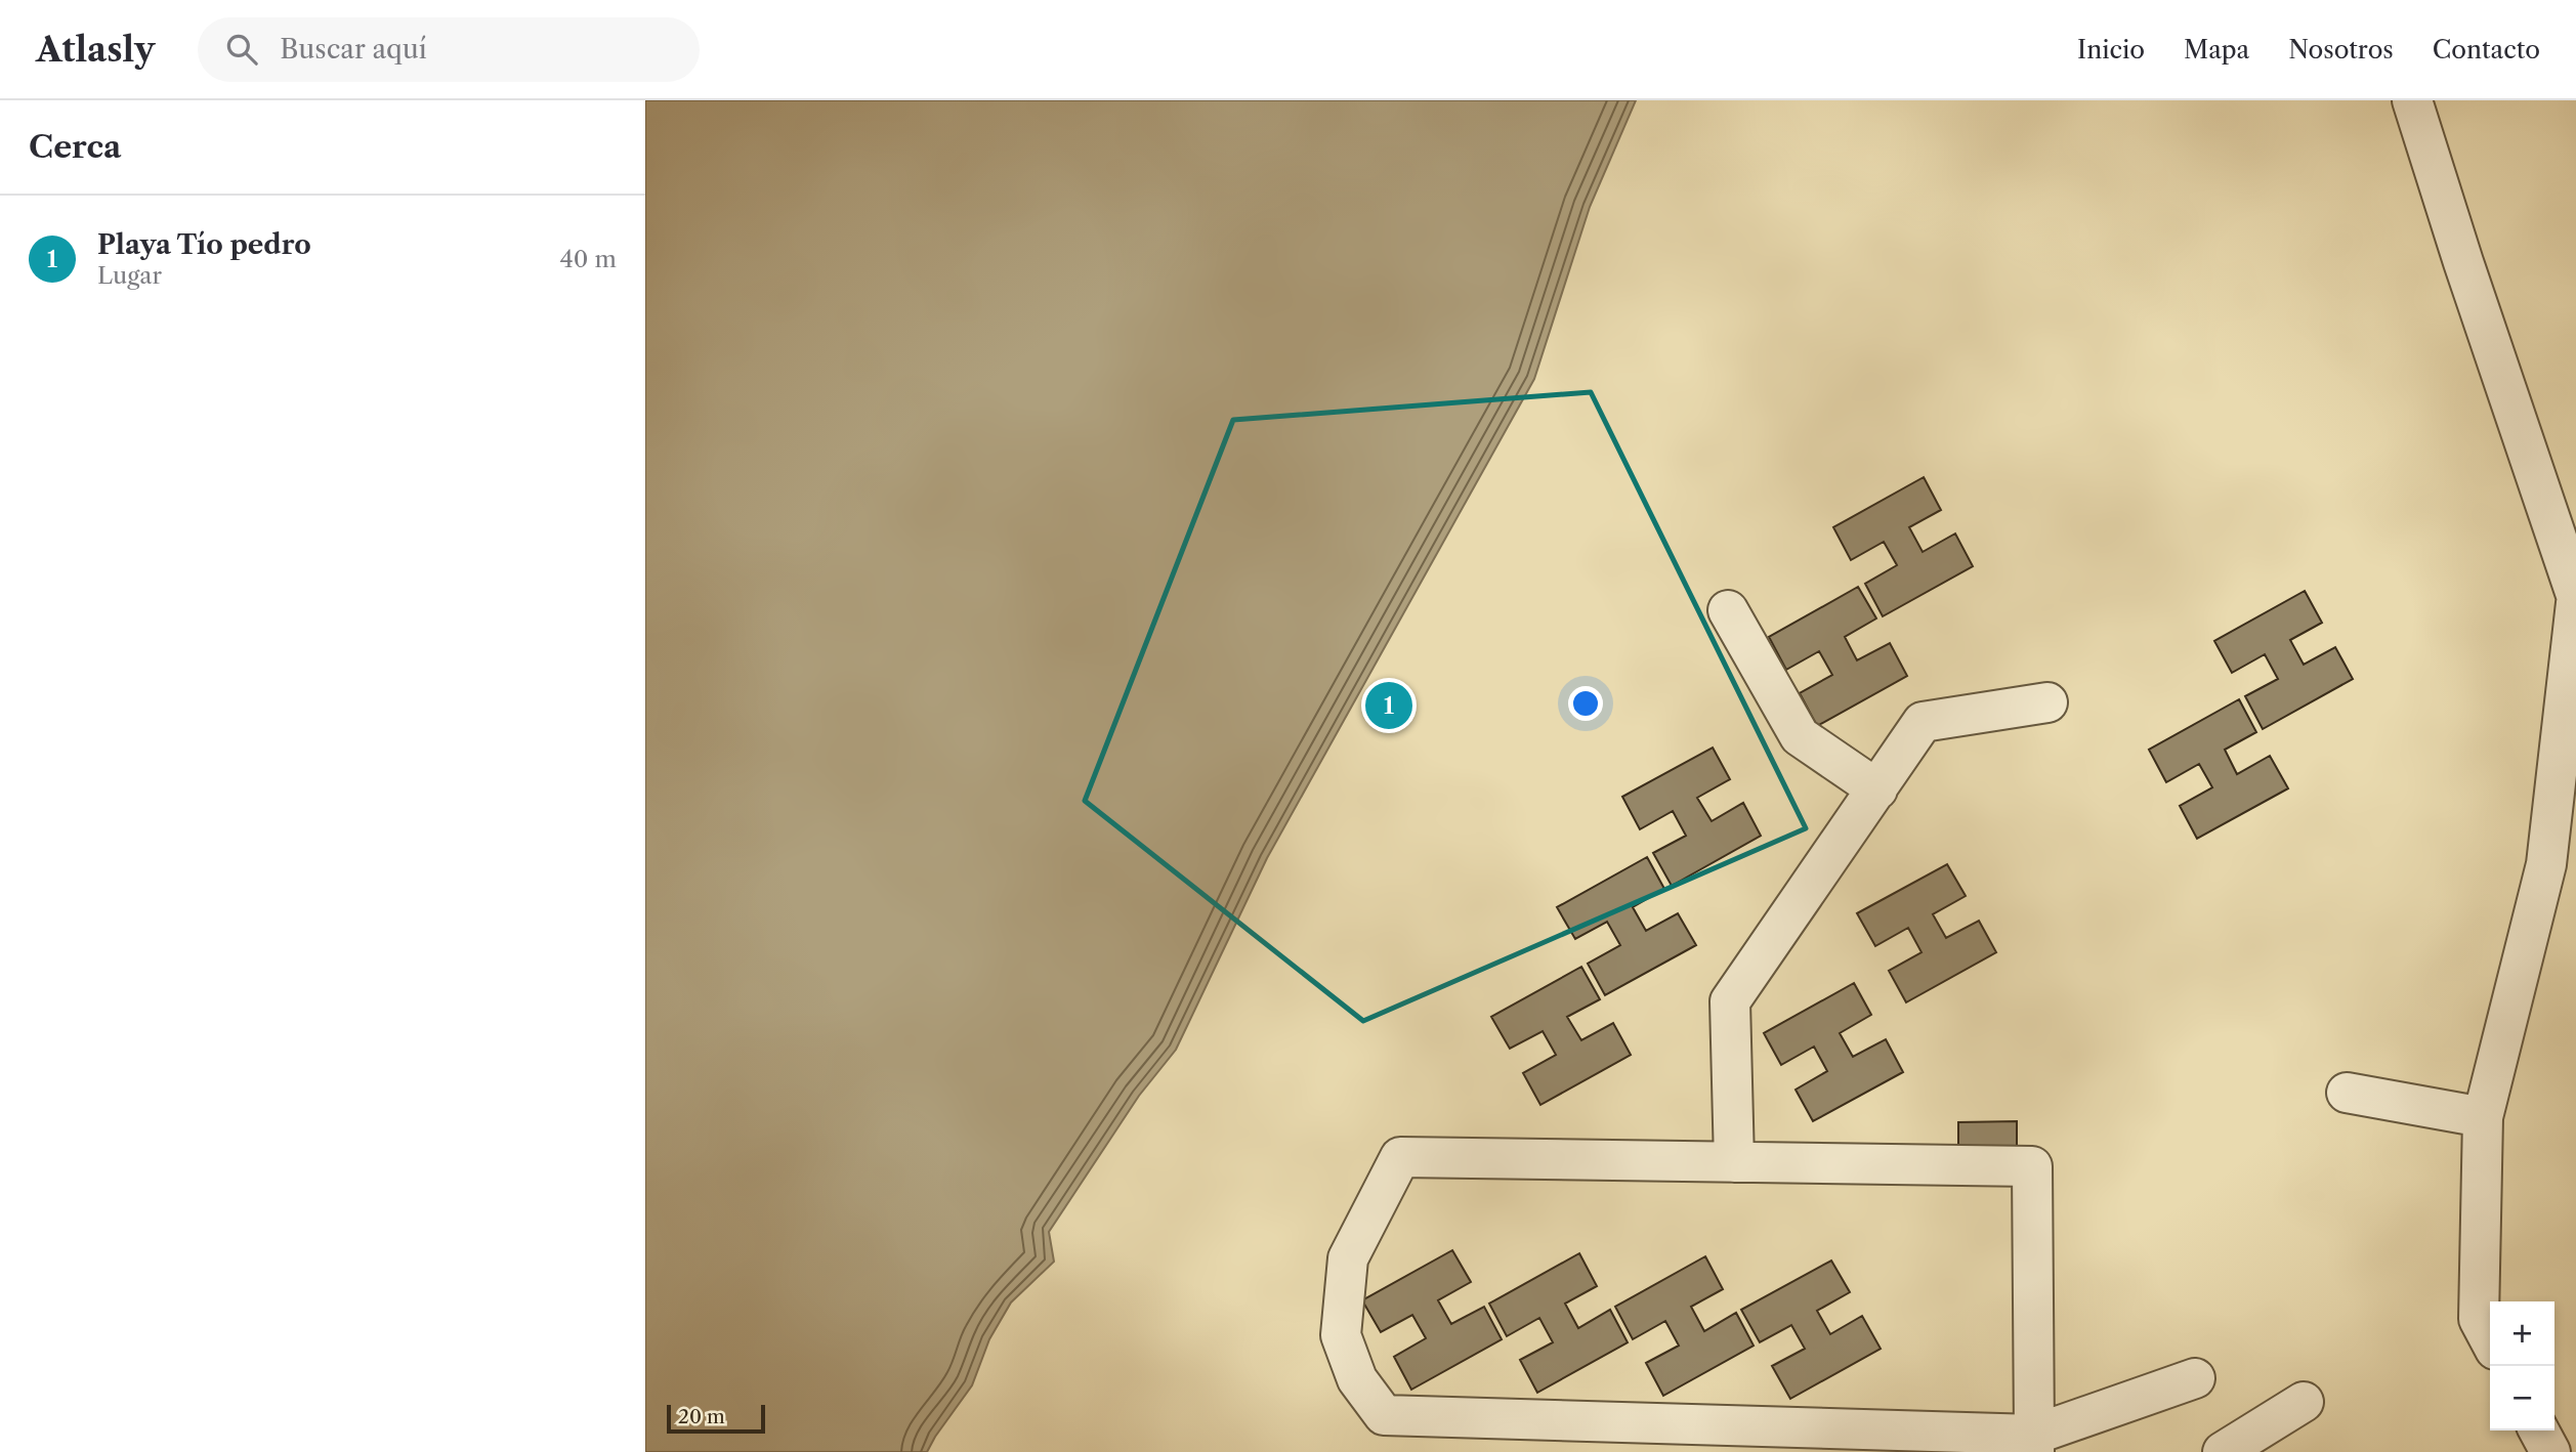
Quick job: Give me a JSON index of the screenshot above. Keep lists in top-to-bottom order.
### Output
{
  "scale_bar": "20 m",
  "page": {
    "header": "Atlasly",
    "search": "Buscar aquí",
    "nav": [
      "Inicio",
      "Mapa",
      "Nosotros",
      "Contacto"
    ],
    "heading": "Cerca",
    "list": [
      {
        "mark": "1",
        "name": "Playa Tío pedro",
        "note": "Lugar",
        "value": "40 m"
      }
    ],
    "pins": "1",
    "map_buttons": ["+", "−"],
    "scale": "20 m"
  }
}
